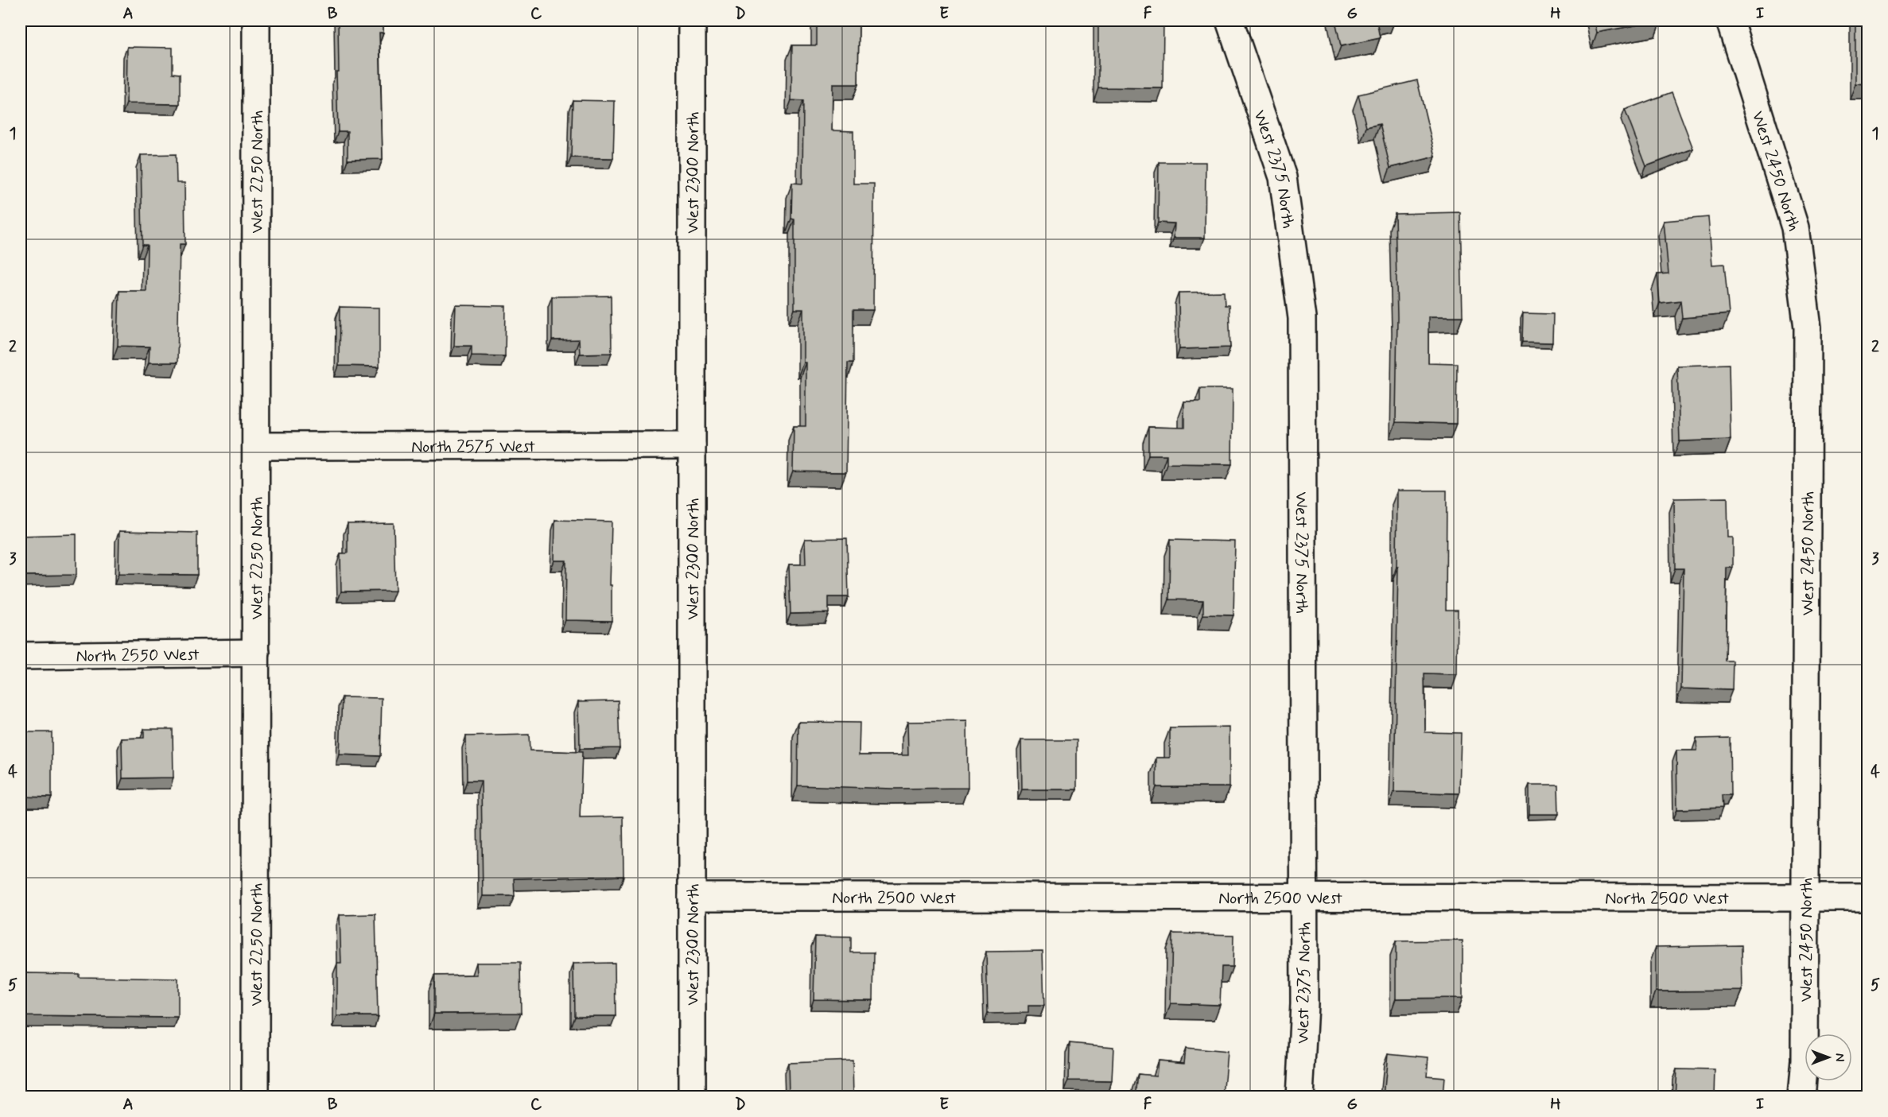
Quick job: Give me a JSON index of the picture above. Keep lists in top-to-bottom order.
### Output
{
  "streets": {
    "street": [
      "West 2375 North",
      "West 2450 North",
      "West 2250 North",
      "West 2300 North",
      "North 2575 West",
      "North 2550 West",
      "North 2500 West"
    ]
  },
  "crossings": [
    ["West 2375 North", "North 2500 West"],
    ["West 2450 North", "North 2500 West"],
    ["West 2250 North", "North 2575 West"],
    ["West 2250 North", "North 2550 West"],
    ["West 2300 North", "North 2575 West"],
    ["West 2300 North", "North 2500 West"]
  ],
  "north": "right",
  "grid": {
    "columns": [
      "A",
      "B",
      "C",
      "D",
      "E",
      "F",
      "G",
      "H",
      "I"
    ],
    "rows": [
      "1",
      "2",
      "3",
      "4",
      "5"
    ]
  }
}
